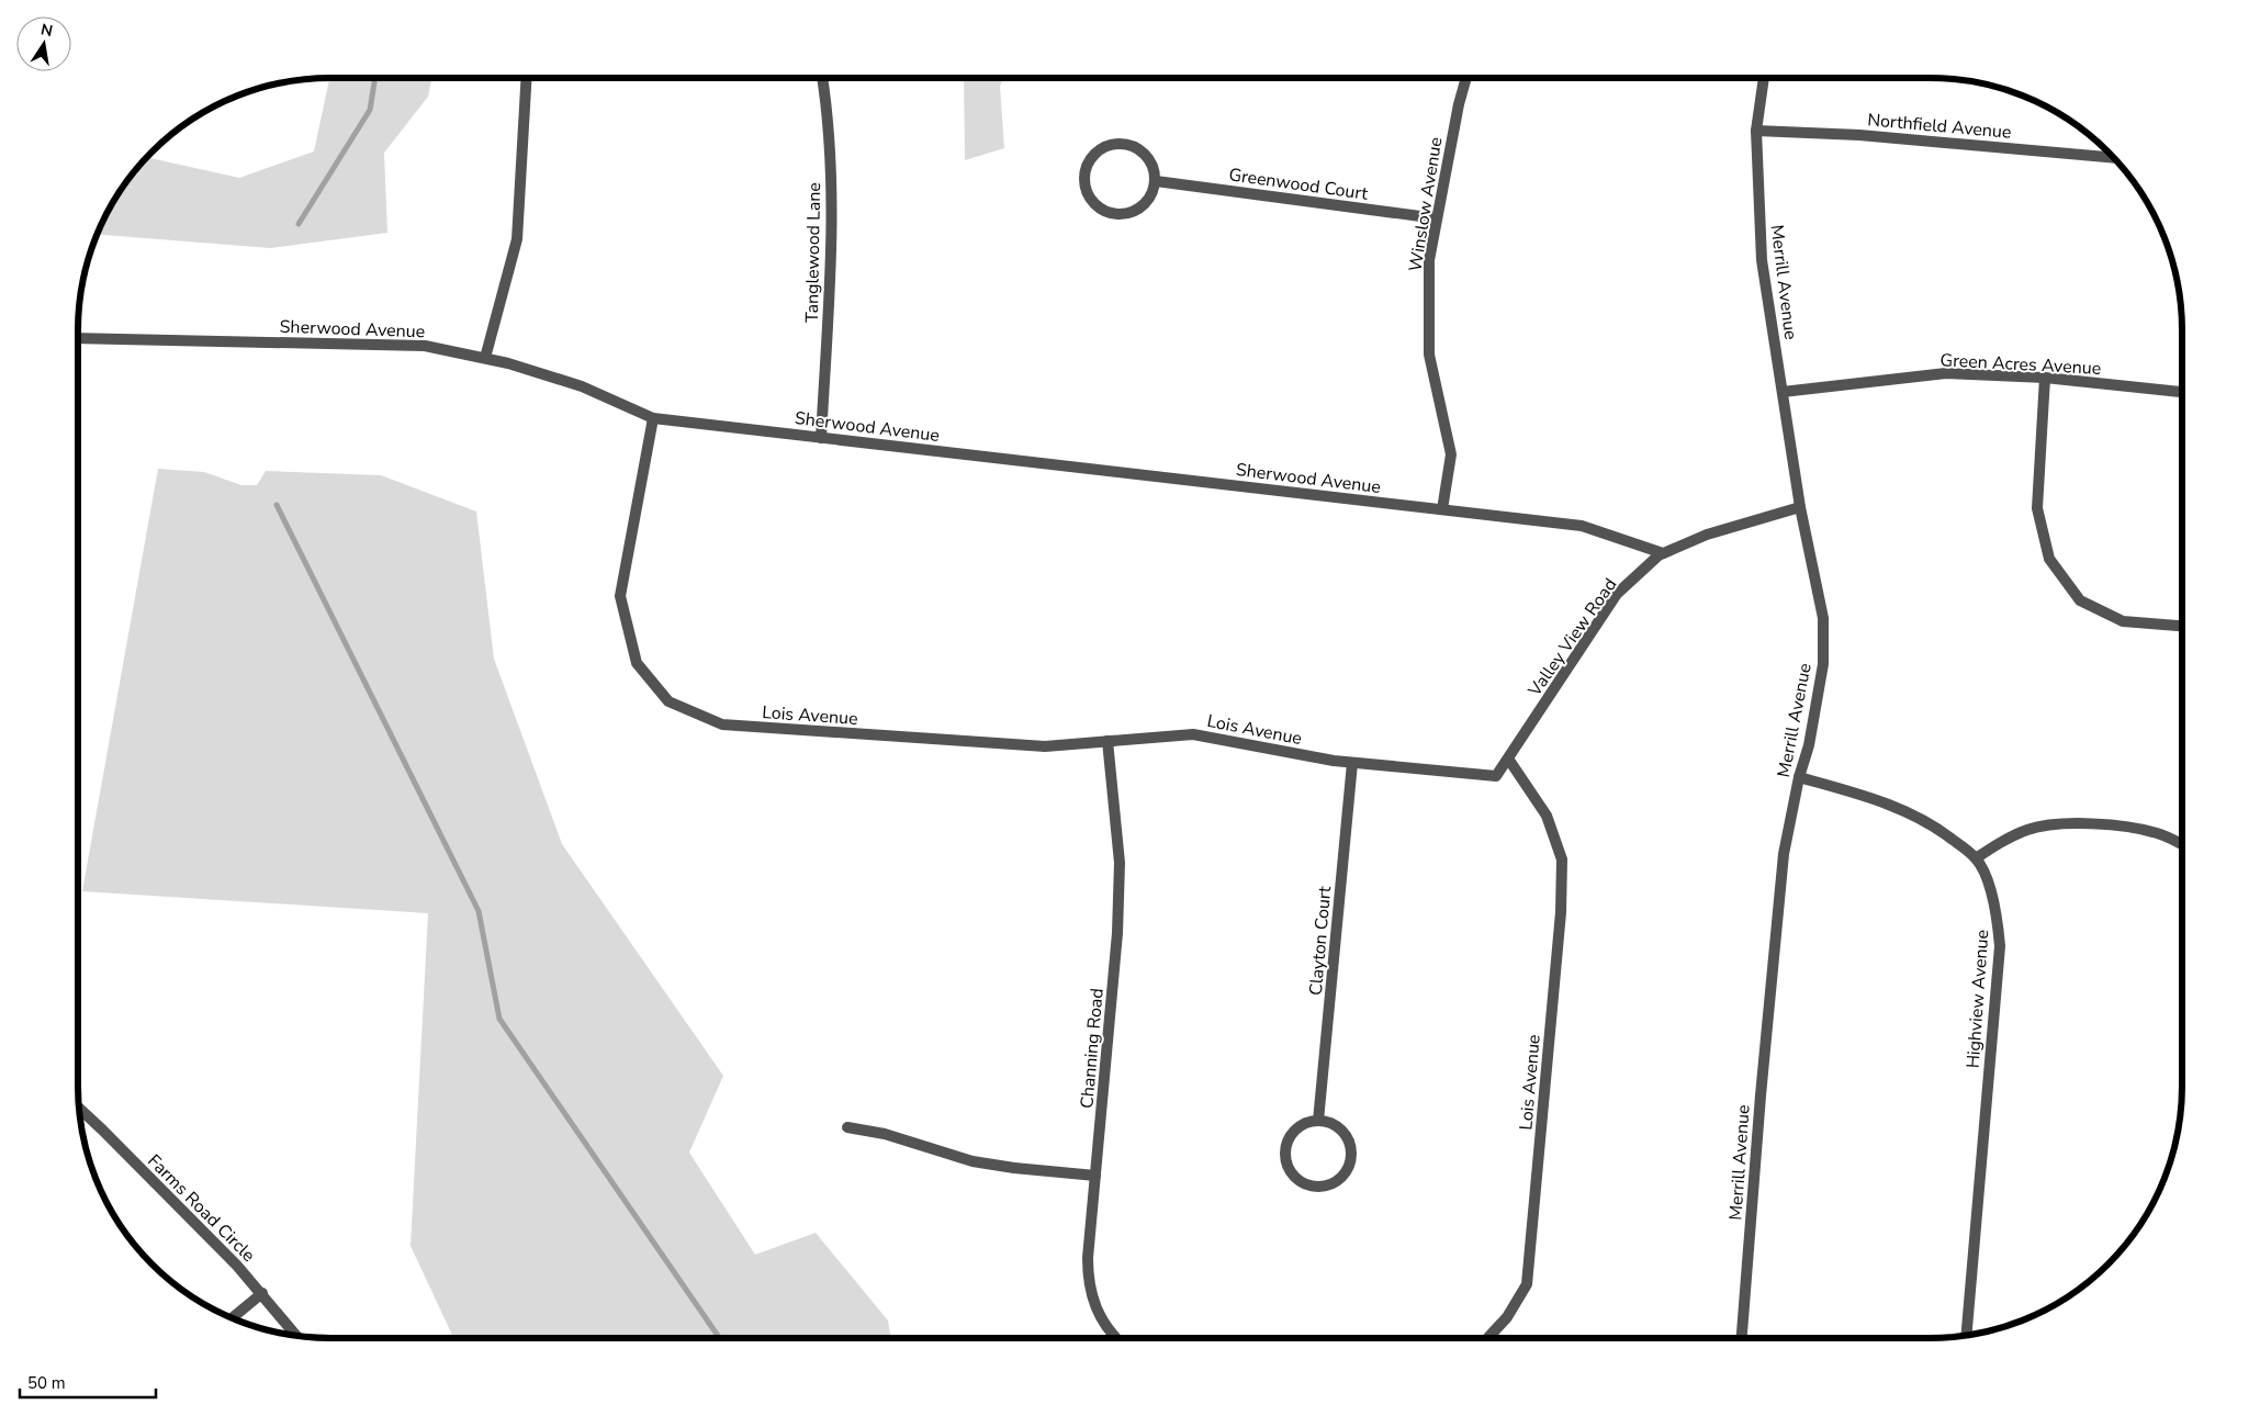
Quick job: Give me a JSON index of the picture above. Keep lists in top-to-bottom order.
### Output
{
  "streets": {
    "street": [
      "Northfield Avenue",
      "Greenwood Court",
      "Winslow Avenue",
      "Tanglewood Lane",
      "Merrill Avenue",
      "Sherwood Avenue",
      "Green Acres Avenue",
      "Valley View Road",
      "Lois Avenue",
      "Clayton Court",
      "Highview Avenue",
      "Channing Road",
      "Farms Road Circle"
    ]
  },
  "crossings": [
    ["Northfield Avenue", "Merrill Avenue"],
    ["Greenwood Court", "Winslow Avenue"],
    ["Winslow Avenue", "Sherwood Avenue"],
    ["Tanglewood Lane", "Sherwood Avenue"],
    ["Merrill Avenue", "Green Acres Avenue"],
    ["Merrill Avenue", "Valley View Road"],
    ["Merrill Avenue", "Highview Avenue"],
    ["Sherwood Avenue", "Valley View Road"],
    ["Sherwood Avenue", "Lois Avenue"],
    ["Valley View Road", "Lois Avenue"],
    ["Lois Avenue", "Clayton Court"],
    ["Lois Avenue", "Channing Road"]
  ],
  "scale_bar": "50 m",
  "north": "top"
}
